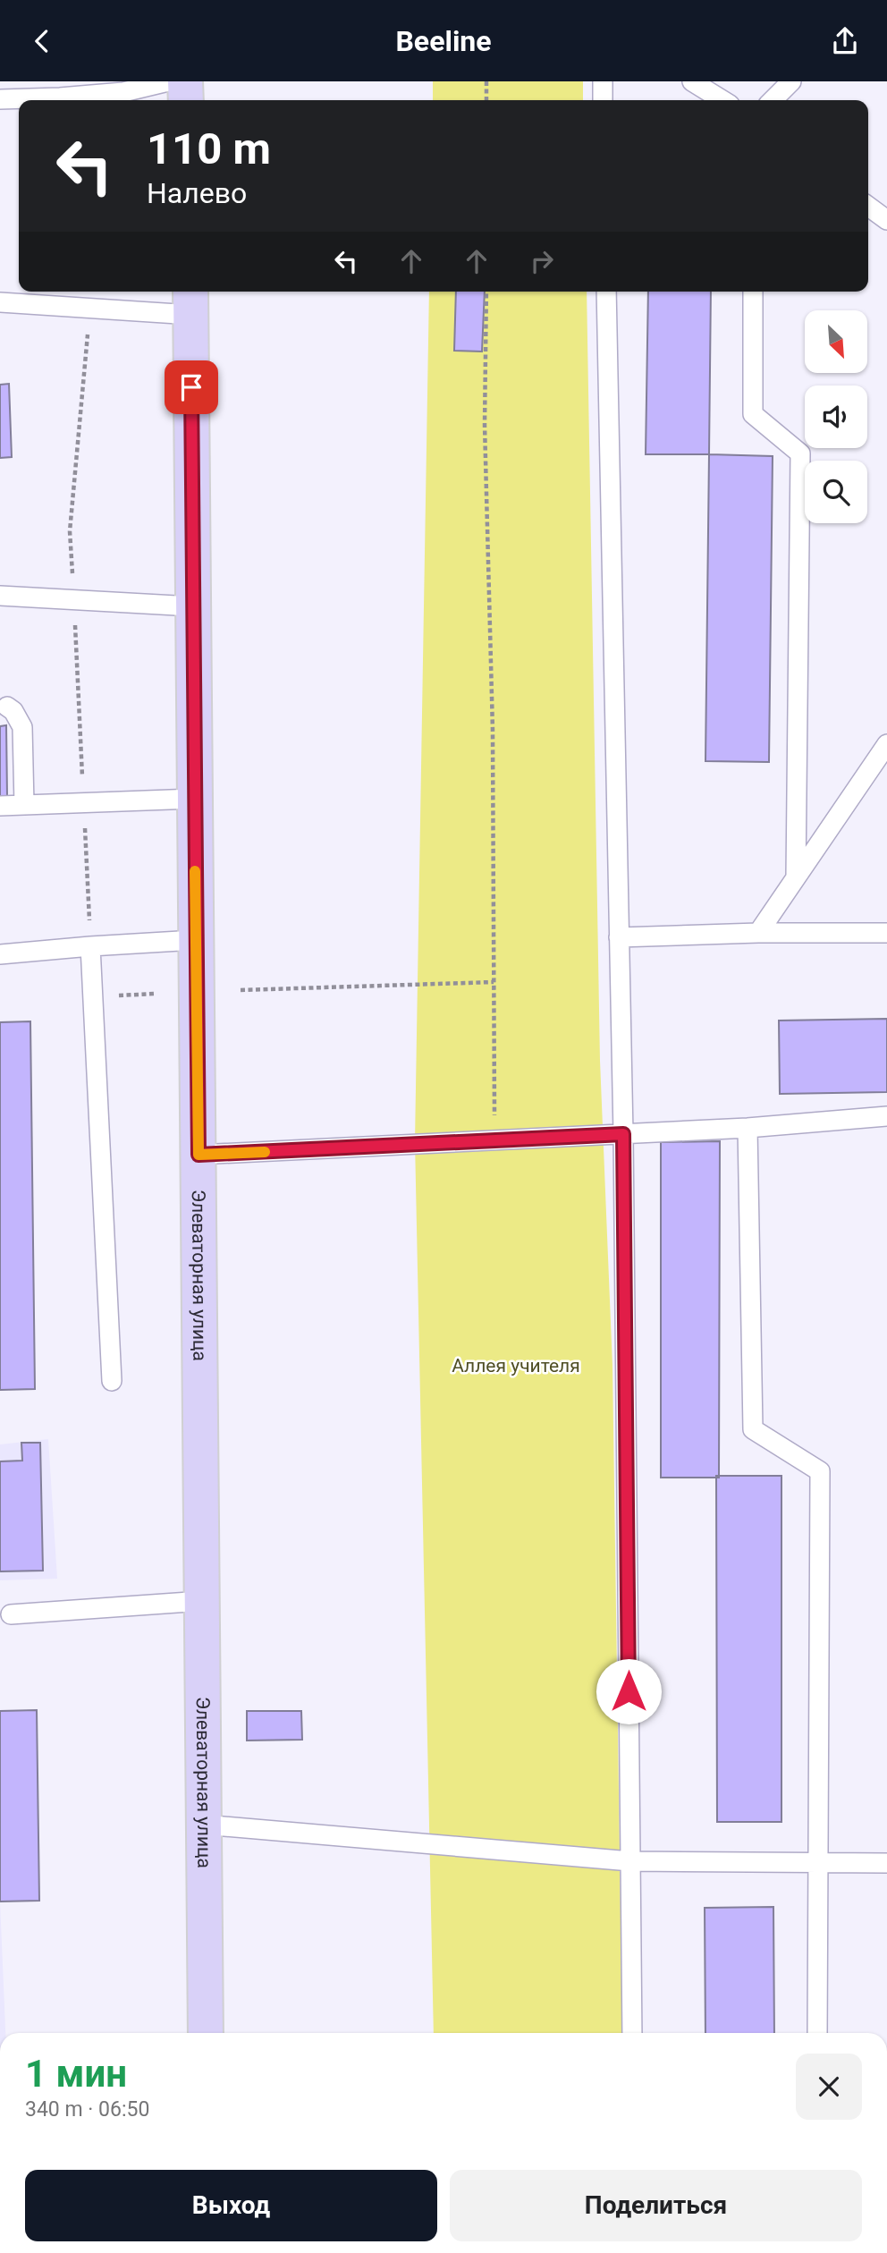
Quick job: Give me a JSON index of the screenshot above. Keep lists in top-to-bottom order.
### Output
{
  "streets": {
    "main road": ["Элеваторная улица"]
  },
  "parks": ["Аллея учителя"],
  "north": "bottom right",
  "page": {
    "header": "Beeline",
    "turn": ["110 m", "Налево"],
    "heading": ["1 мин", "340 m · 06:50"],
    "buttons": ["Выход", "Поделиться"]
  }
}
